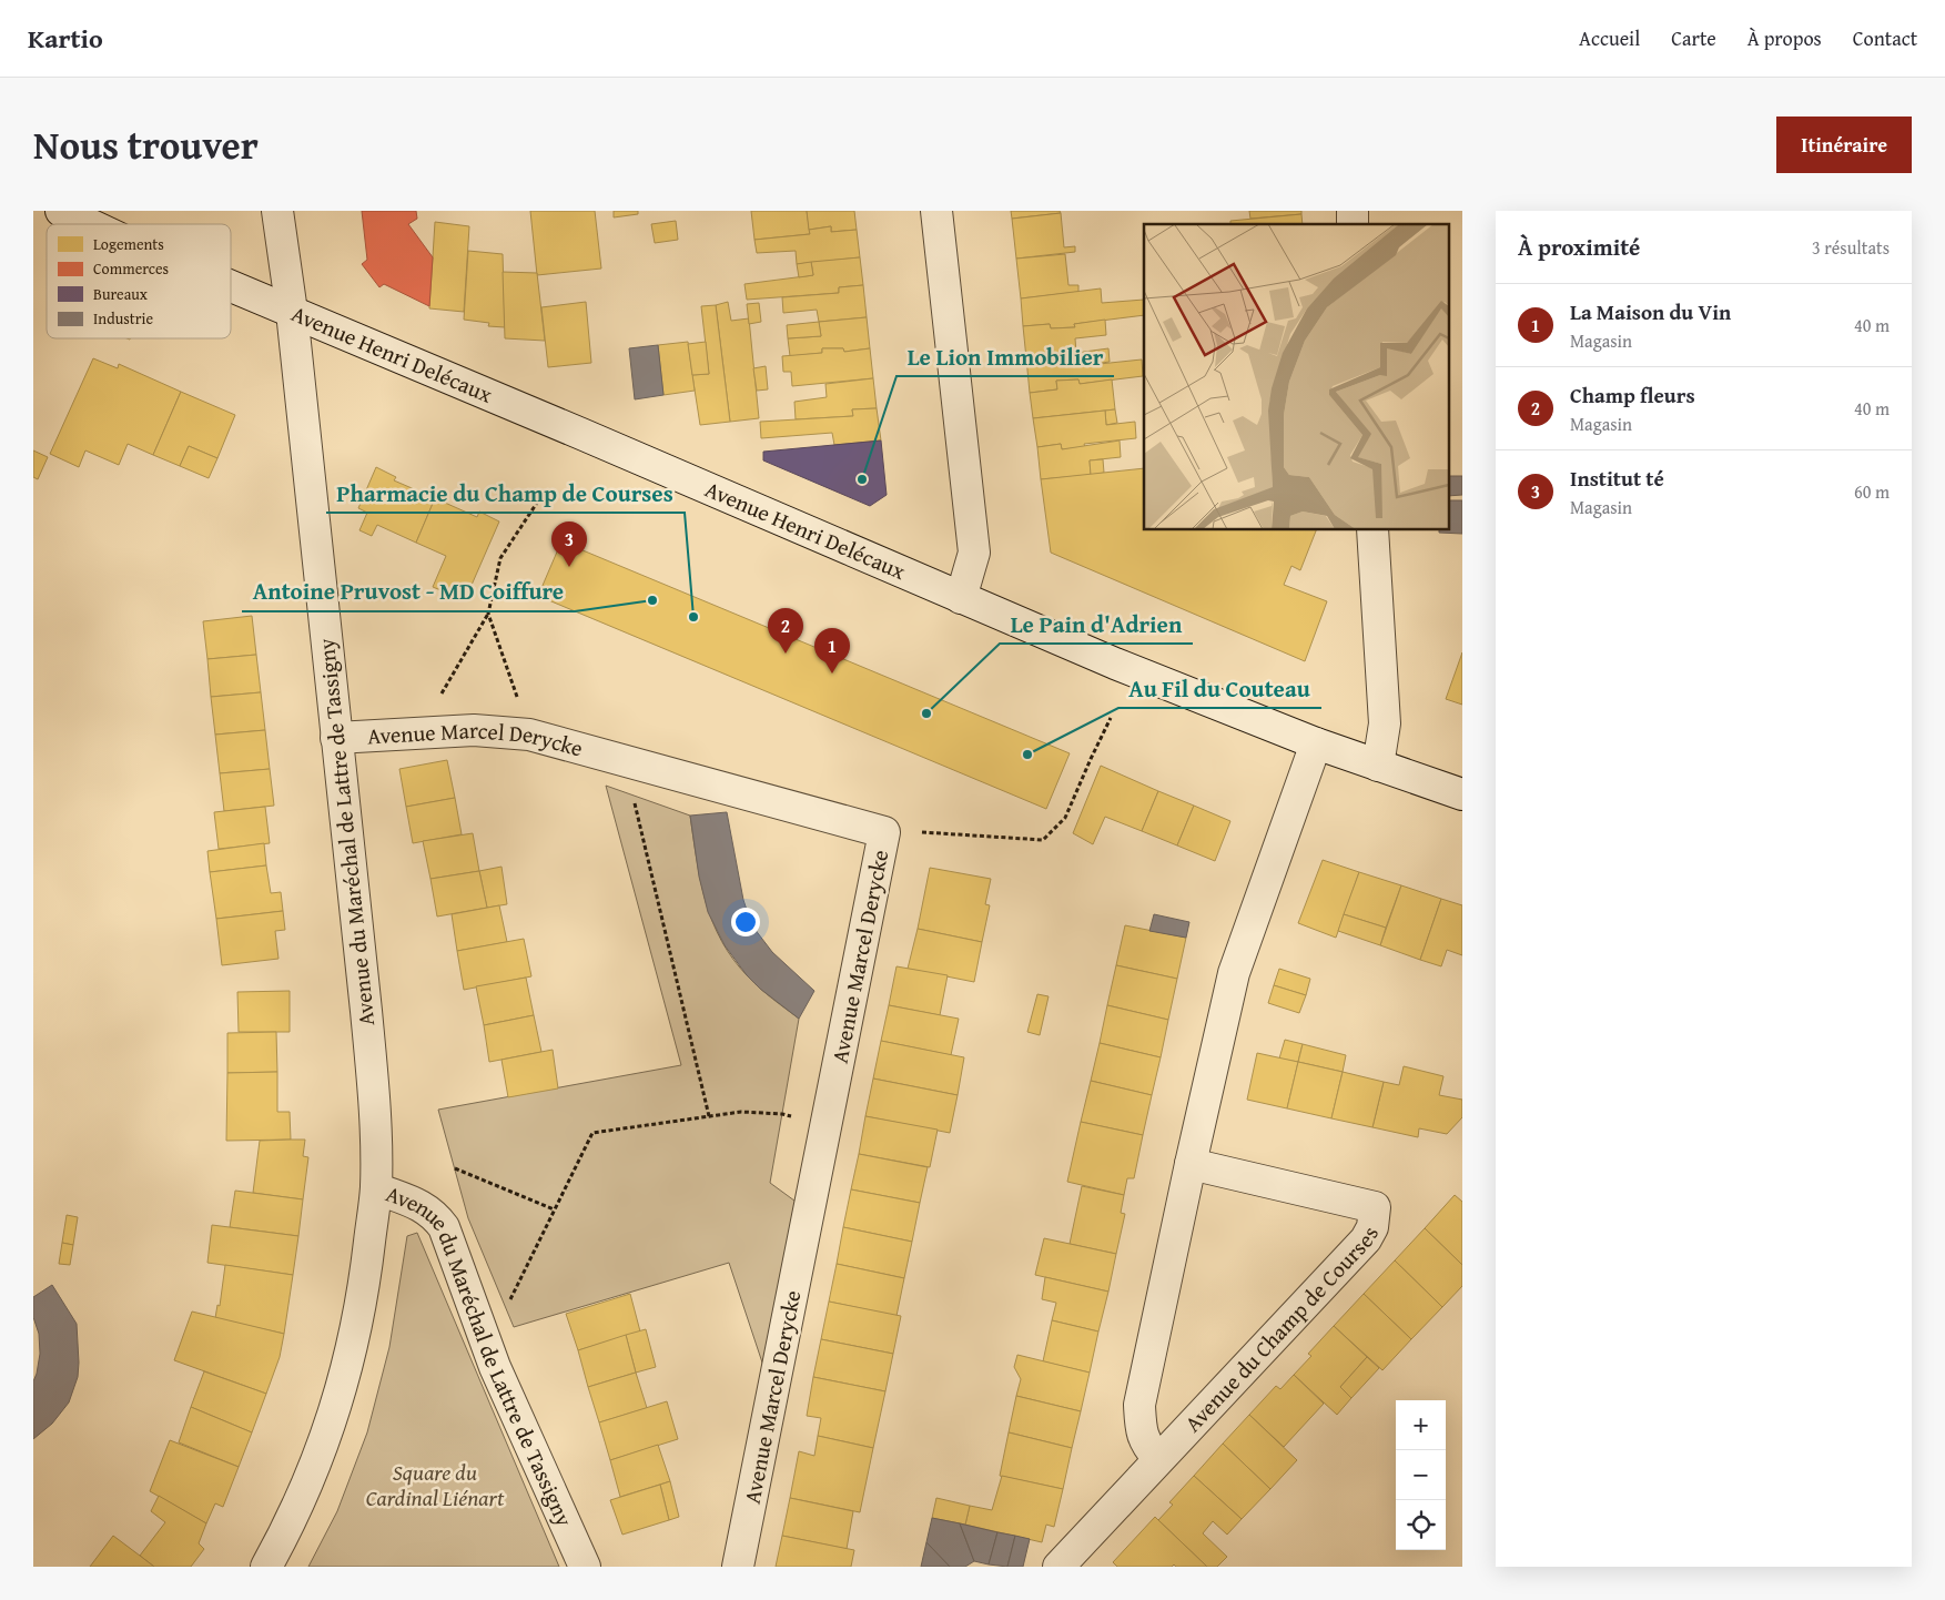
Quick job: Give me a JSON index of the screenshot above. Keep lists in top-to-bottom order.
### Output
{
  "streets": {
    "street": [
      "Avenue Henri Delécaux",
      "Avenue Marcel Derycke",
      "Avenue du Maréchal de Lattre de Tassigny",
      "Avenue du Champ de Courses"
    ]
  },
  "crossings": [
    ["Avenue Henri Delécaux", "Avenue du Maréchal de Lattre de Tassigny"],
    ["Avenue Marcel Derycke", "Avenue du Maréchal de Lattre de Tassigny"]
  ],
  "parks": ["Square du Cardinal Liénart"],
  "places": [
    "Le Lion Immobilier",
    "Antoine Pruvost - MD Coiffure",
    "Pharmacie du Champ de Courses",
    "Le Pain d'Adrien",
    "Au Fil du Couteau"
  ],
  "legend": [
    "Logements",
    "Commerces",
    "Bureaux",
    "Industrie"
  ],
  "page": {
    "header": "Kartio",
    "nav": [
      "Accueil",
      "Carte",
      "À propos",
      "Contact"
    ],
    "title": "Nous trouver",
    "buttons": "Itinéraire",
    "heading": ["À proximité", "3 résultats"],
    "list": [
      {
        "mark": "1",
        "name": "La Maison du Vin",
        "note": "Magasin",
        "value": "40 m"
      },
      {
        "mark": "2",
        "name": "Champ fleurs",
        "note": "Magasin",
        "value": "40 m"
      },
      {
        "mark": "3",
        "name": "Institut té",
        "note": "Magasin",
        "value": "60 m"
      }
    ],
    "pins": ["3", "2", "1"],
    "map_buttons": ["+", "−"]
  }
}
